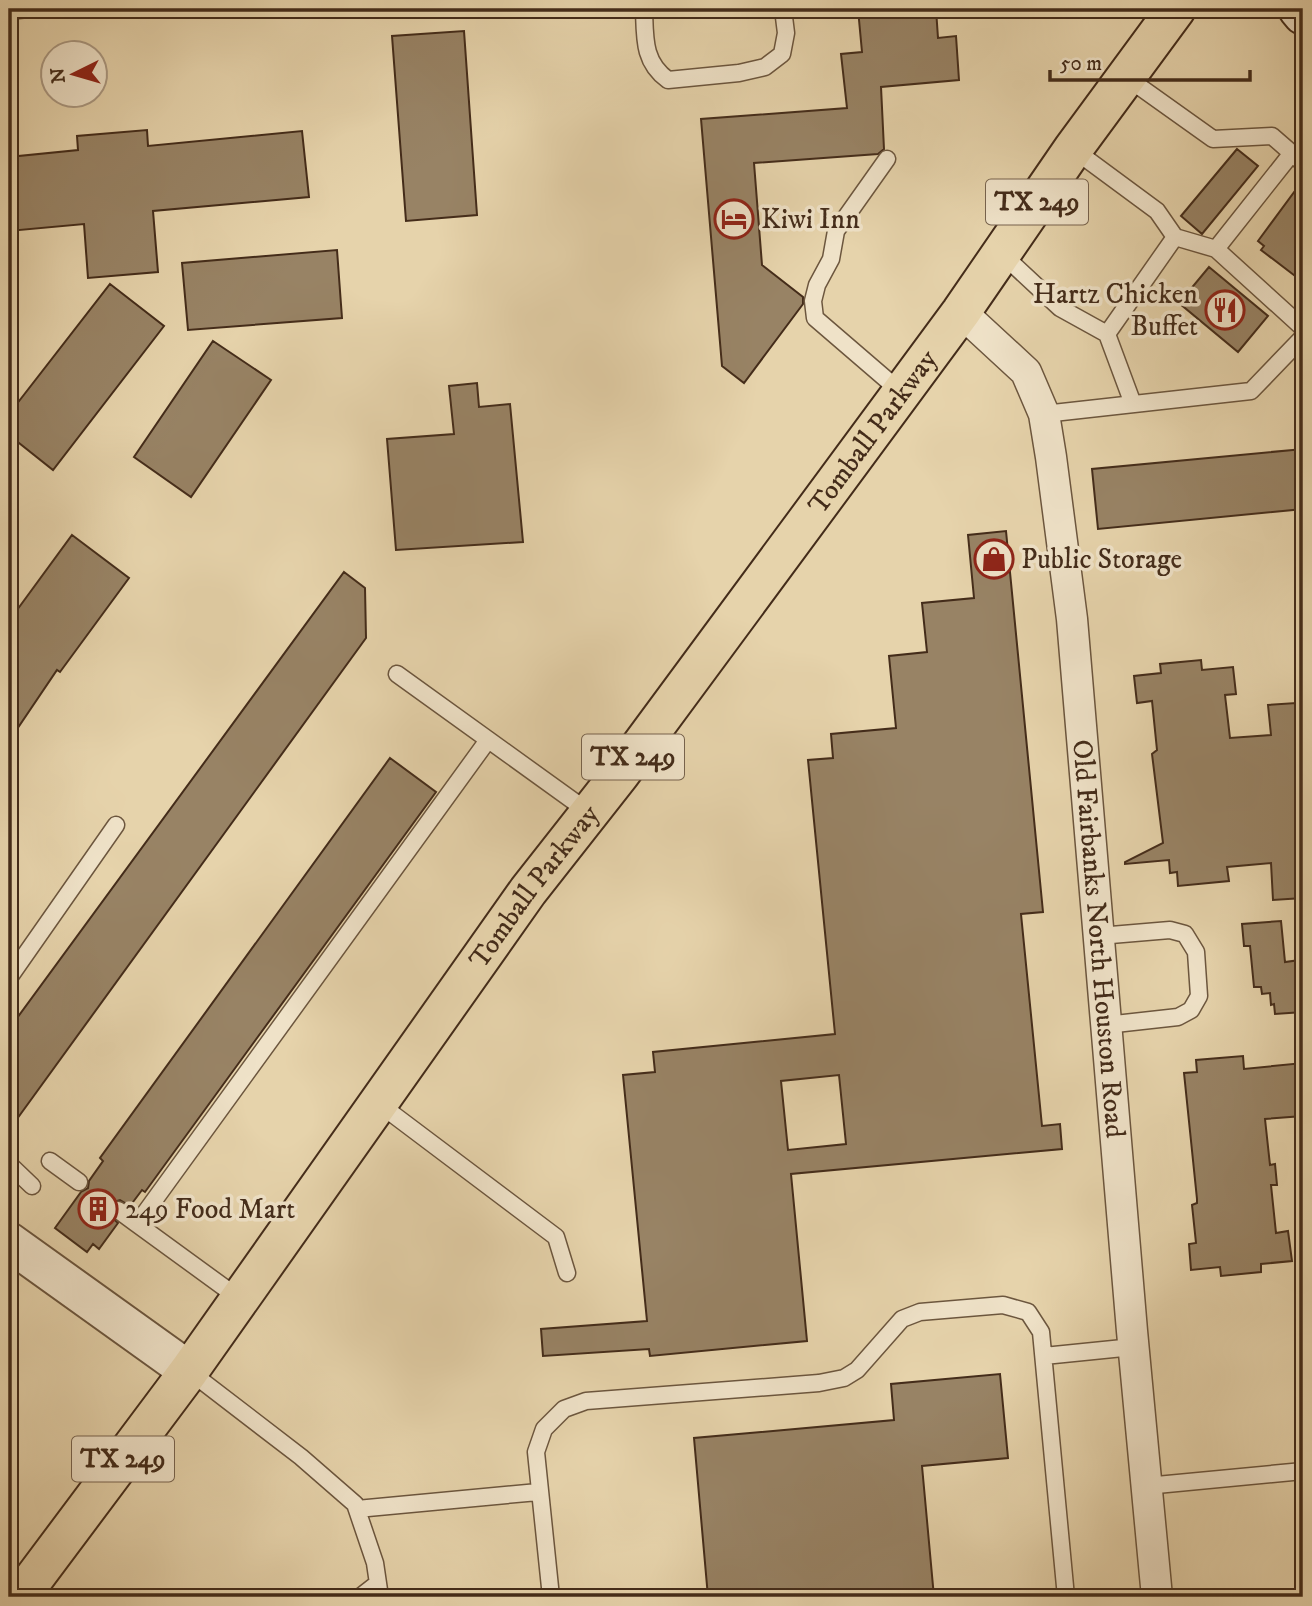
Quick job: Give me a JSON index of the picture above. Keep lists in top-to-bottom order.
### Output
{
  "streets": {
    "main road": ["TX 249", "Tomball Parkway"],
    "street": ["Old Fairbanks North Houston Road"]
  },
  "crossings": [
    ["Tomball Parkway", "Old Fairbanks North Houston Road"]
  ],
  "places": {
    "hotel": ["Kiwi Inn"],
    "restaurant": ["Hartz Chicken Buffet"],
    "shop": ["Public Storage"],
    "building": ["249 Food Mart"]
  },
  "scale_bar": "50 m",
  "north": "left"
}
